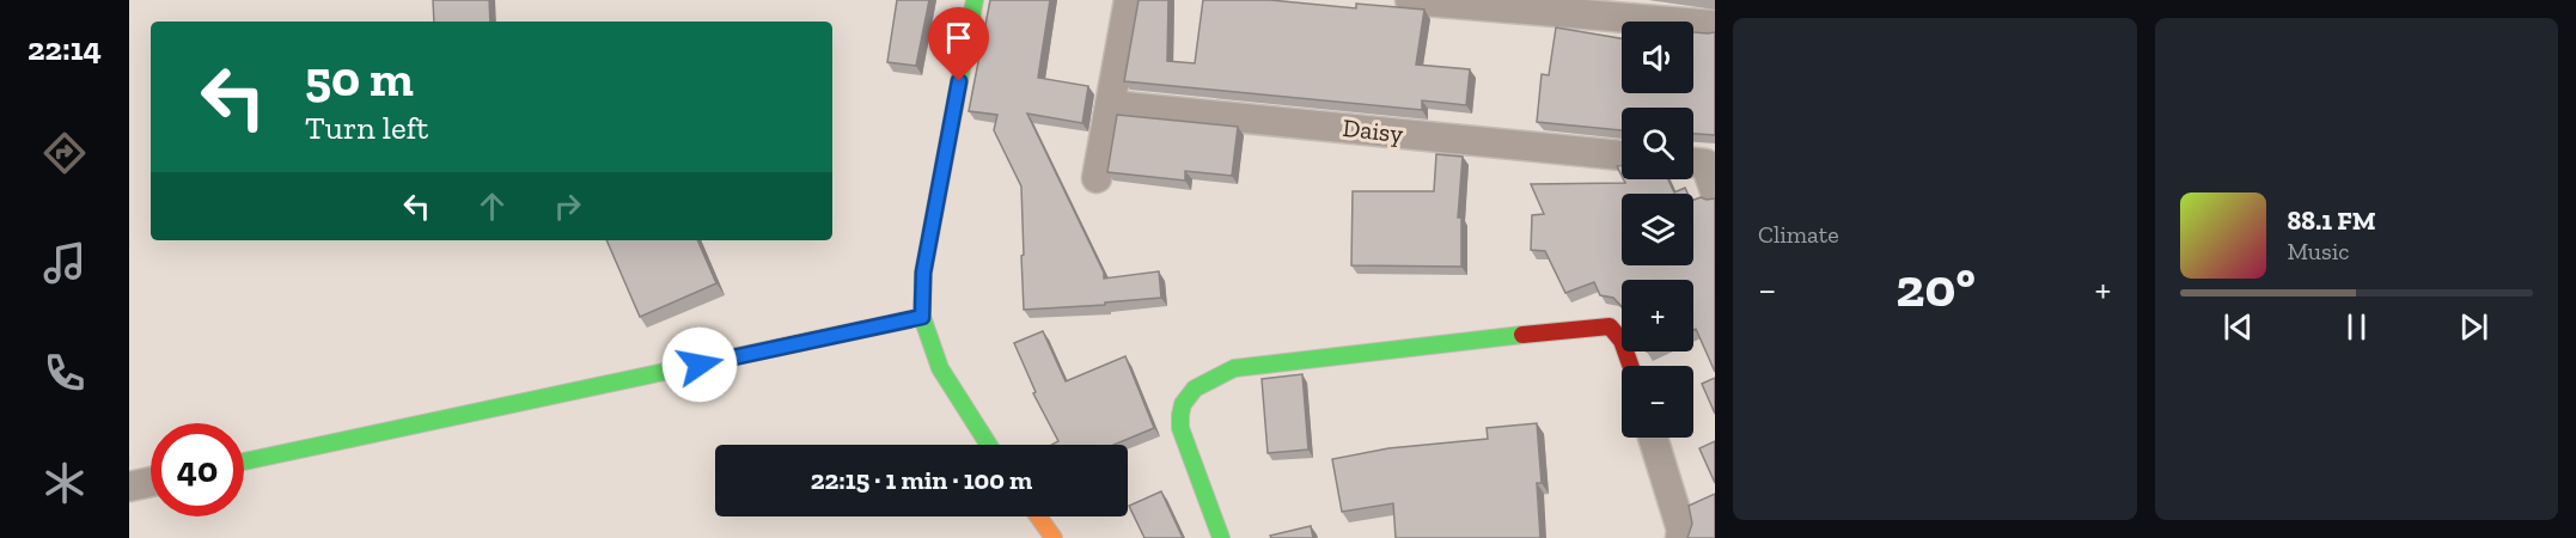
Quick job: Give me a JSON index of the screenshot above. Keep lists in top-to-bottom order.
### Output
{
  "streets": {
    "street": ["Daisy"]
  },
  "page": {
    "tabs": "22:14",
    "tile": "Climate",
    "map_buttons": ["+", "−"],
    "turn": ["50 m", "Turn left"],
    "song": ["88.1 FM", "Music"],
    "heat": ["−", "20°", "+"],
    "limit": "40",
    "trip": "22:15 · 1 min · 100 m"
  }
}
